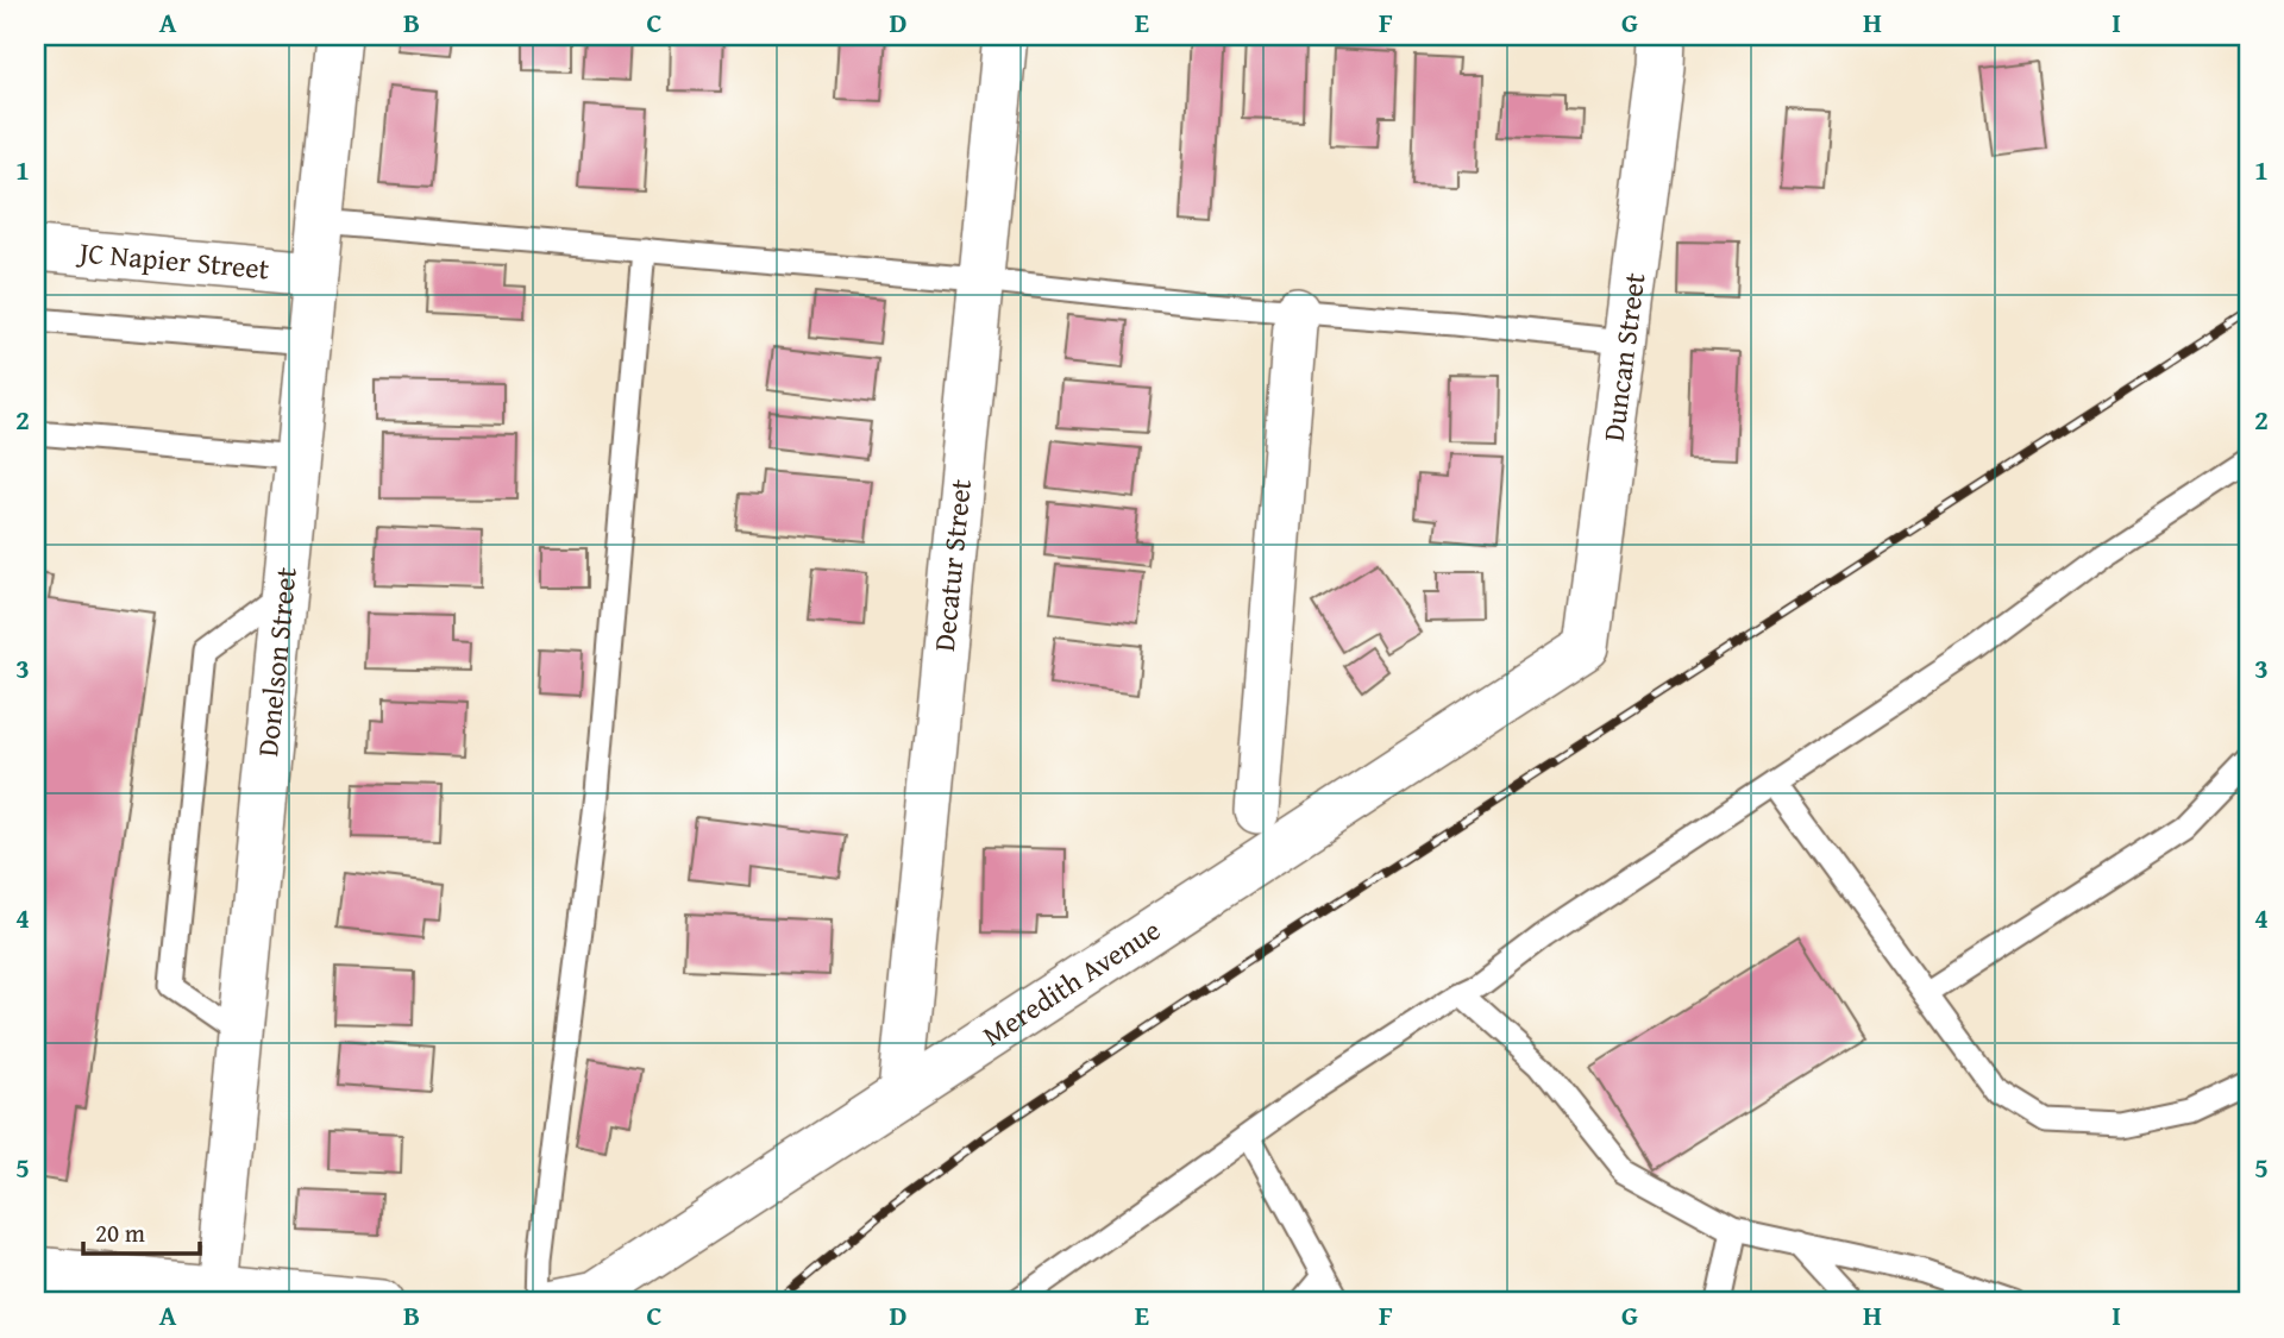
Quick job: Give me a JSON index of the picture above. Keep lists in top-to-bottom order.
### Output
{
  "streets": {
    "street": [
      "JC Napier Street",
      "Duncan Street",
      "Decatur Street",
      "Donelson Street",
      "Meredith Avenue"
    ]
  },
  "crossings": [
    ["JC Napier Street", "Donelson Street"],
    ["Duncan Street", "Meredith Avenue"],
    ["Decatur Street", "Meredith Avenue"]
  ],
  "scale_bar": "20 m",
  "grid": {
    "columns": [
      "A",
      "B",
      "C",
      "D",
      "E",
      "F",
      "G",
      "H",
      "I"
    ],
    "rows": [
      "1",
      "2",
      "3",
      "4",
      "5"
    ]
  }
}
